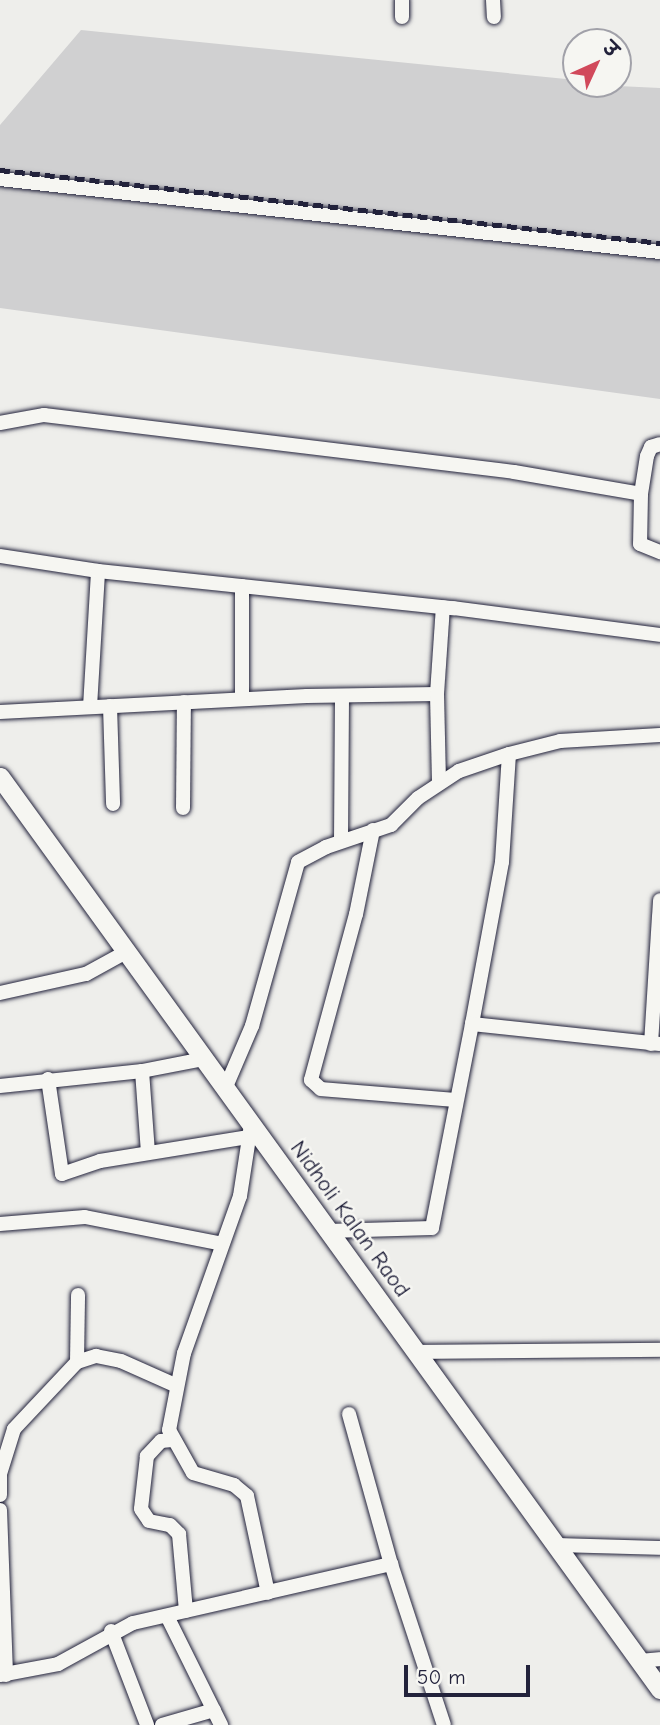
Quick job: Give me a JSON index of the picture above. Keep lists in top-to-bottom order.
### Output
{
  "streets": {
    "street": ["Nidholi Kalan Raod"]
  },
  "scale_bar": "50 m",
  "north": "top right"
}
